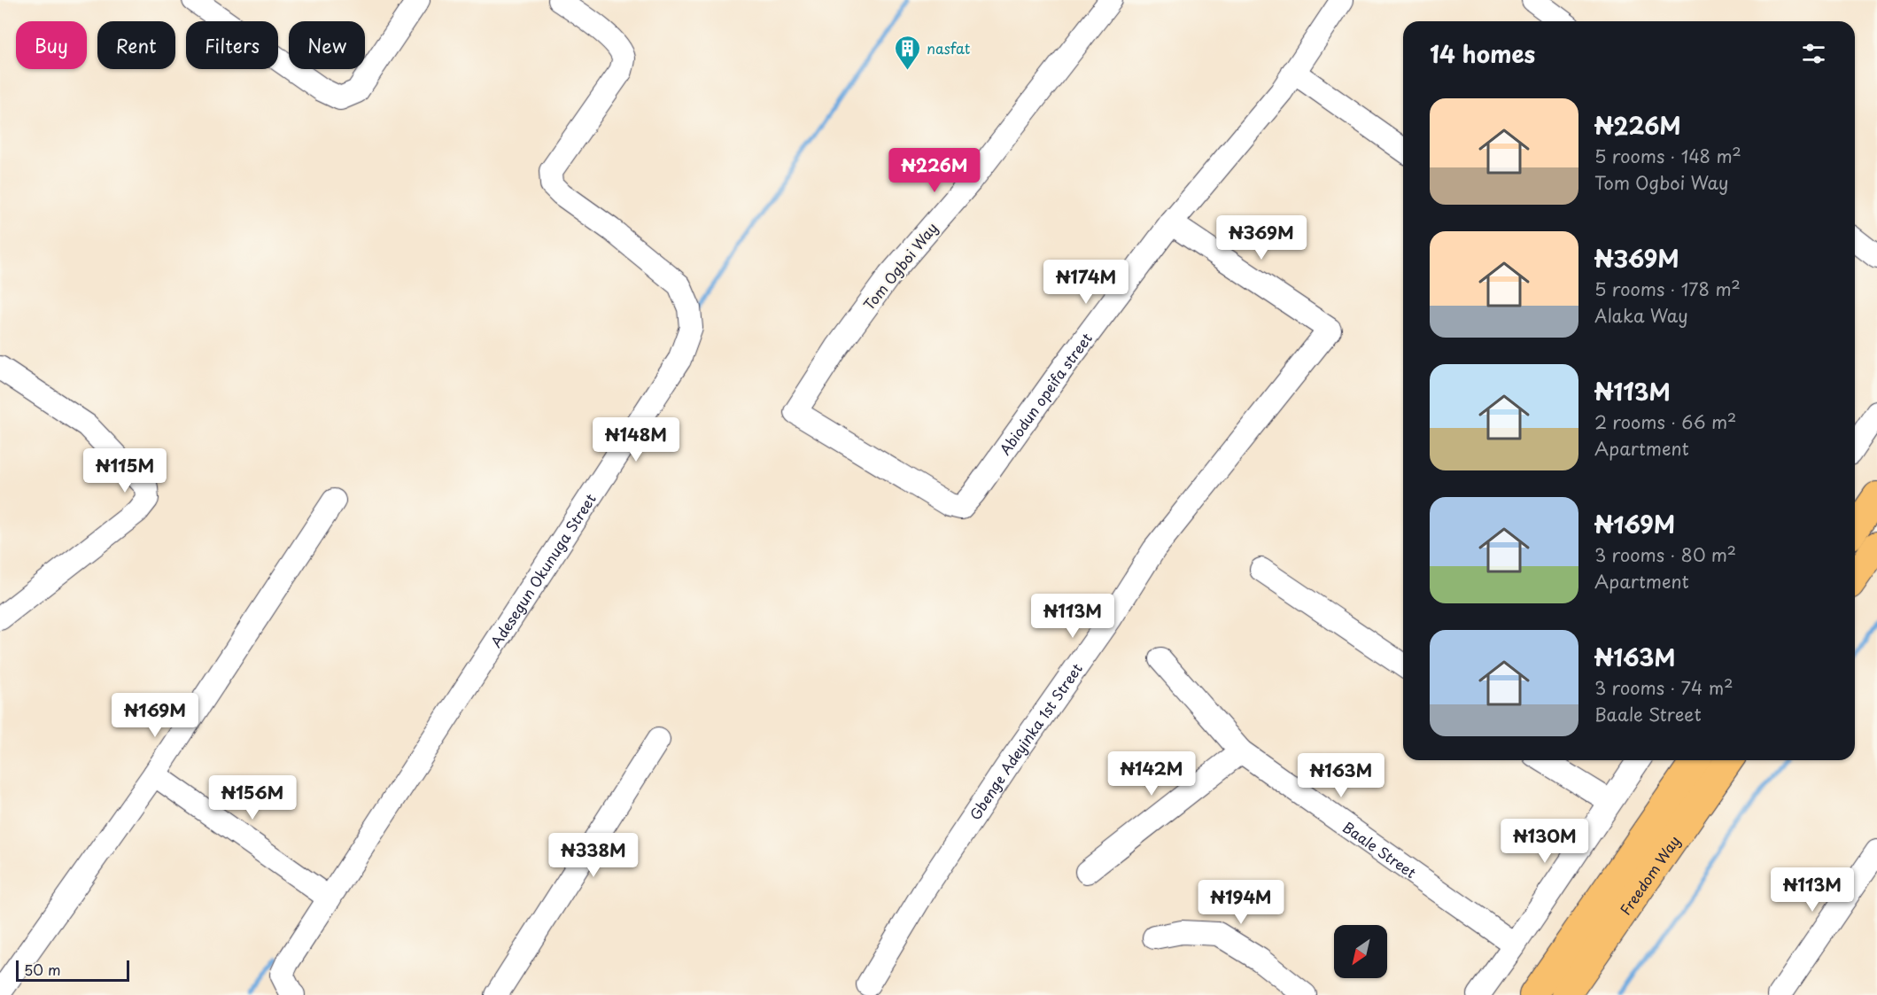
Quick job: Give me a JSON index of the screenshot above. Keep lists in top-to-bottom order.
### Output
{
  "streets": {
    "main road": ["Freedom Way"],
    "street": [
      "Tom Ogboi Way",
      "Abiodun opeifa street",
      "Adesegun Okunuga Street",
      "Gbenge Adeyinka 1st Street",
      "Baale Street"
    ]
  },
  "crossings": [
    ["Tom Ogboi Way", "Abiodun opeifa street"],
    ["Abiodun opeifa street", "Gbenge Adeyinka 1st Street"]
  ],
  "places": {
    "building": ["nasfat"]
  },
  "scale_bar": "50 m",
  "north": "bottom left",
  "page": {
    "chip": [
      "Buy",
      "Rent",
      "Filters",
      "New"
    ],
    "heading": "14 homes",
    "list": [
      {
        "name": "₦226M",
        "note": "5 rooms · 148 m² · Tom Ogboi Way"
      },
      {
        "name": "₦369M",
        "note": "5 rooms · 178 m² · Alaka Way"
      },
      {
        "name": "₦113M",
        "note": "2 rooms · 66 m² · Apartment"
      },
      {
        "name": "₦169M",
        "note": "3 rooms · 80 m² · Apartment"
      },
      {
        "name": "₦163M",
        "note": "3 rooms · 74 m² · Baale Street"
      }
    ],
    "price": [
      "₦226M",
      "₦369M",
      "₦174M",
      "₦148M",
      "₦115M",
      "₦113M",
      "₦169M",
      "₦142M",
      "₦163M",
      "₦156M",
      "₦130M",
      "₦338M",
      "₦113M",
      "₦194M"
    ],
    "scale": "50 m"
  }
}
